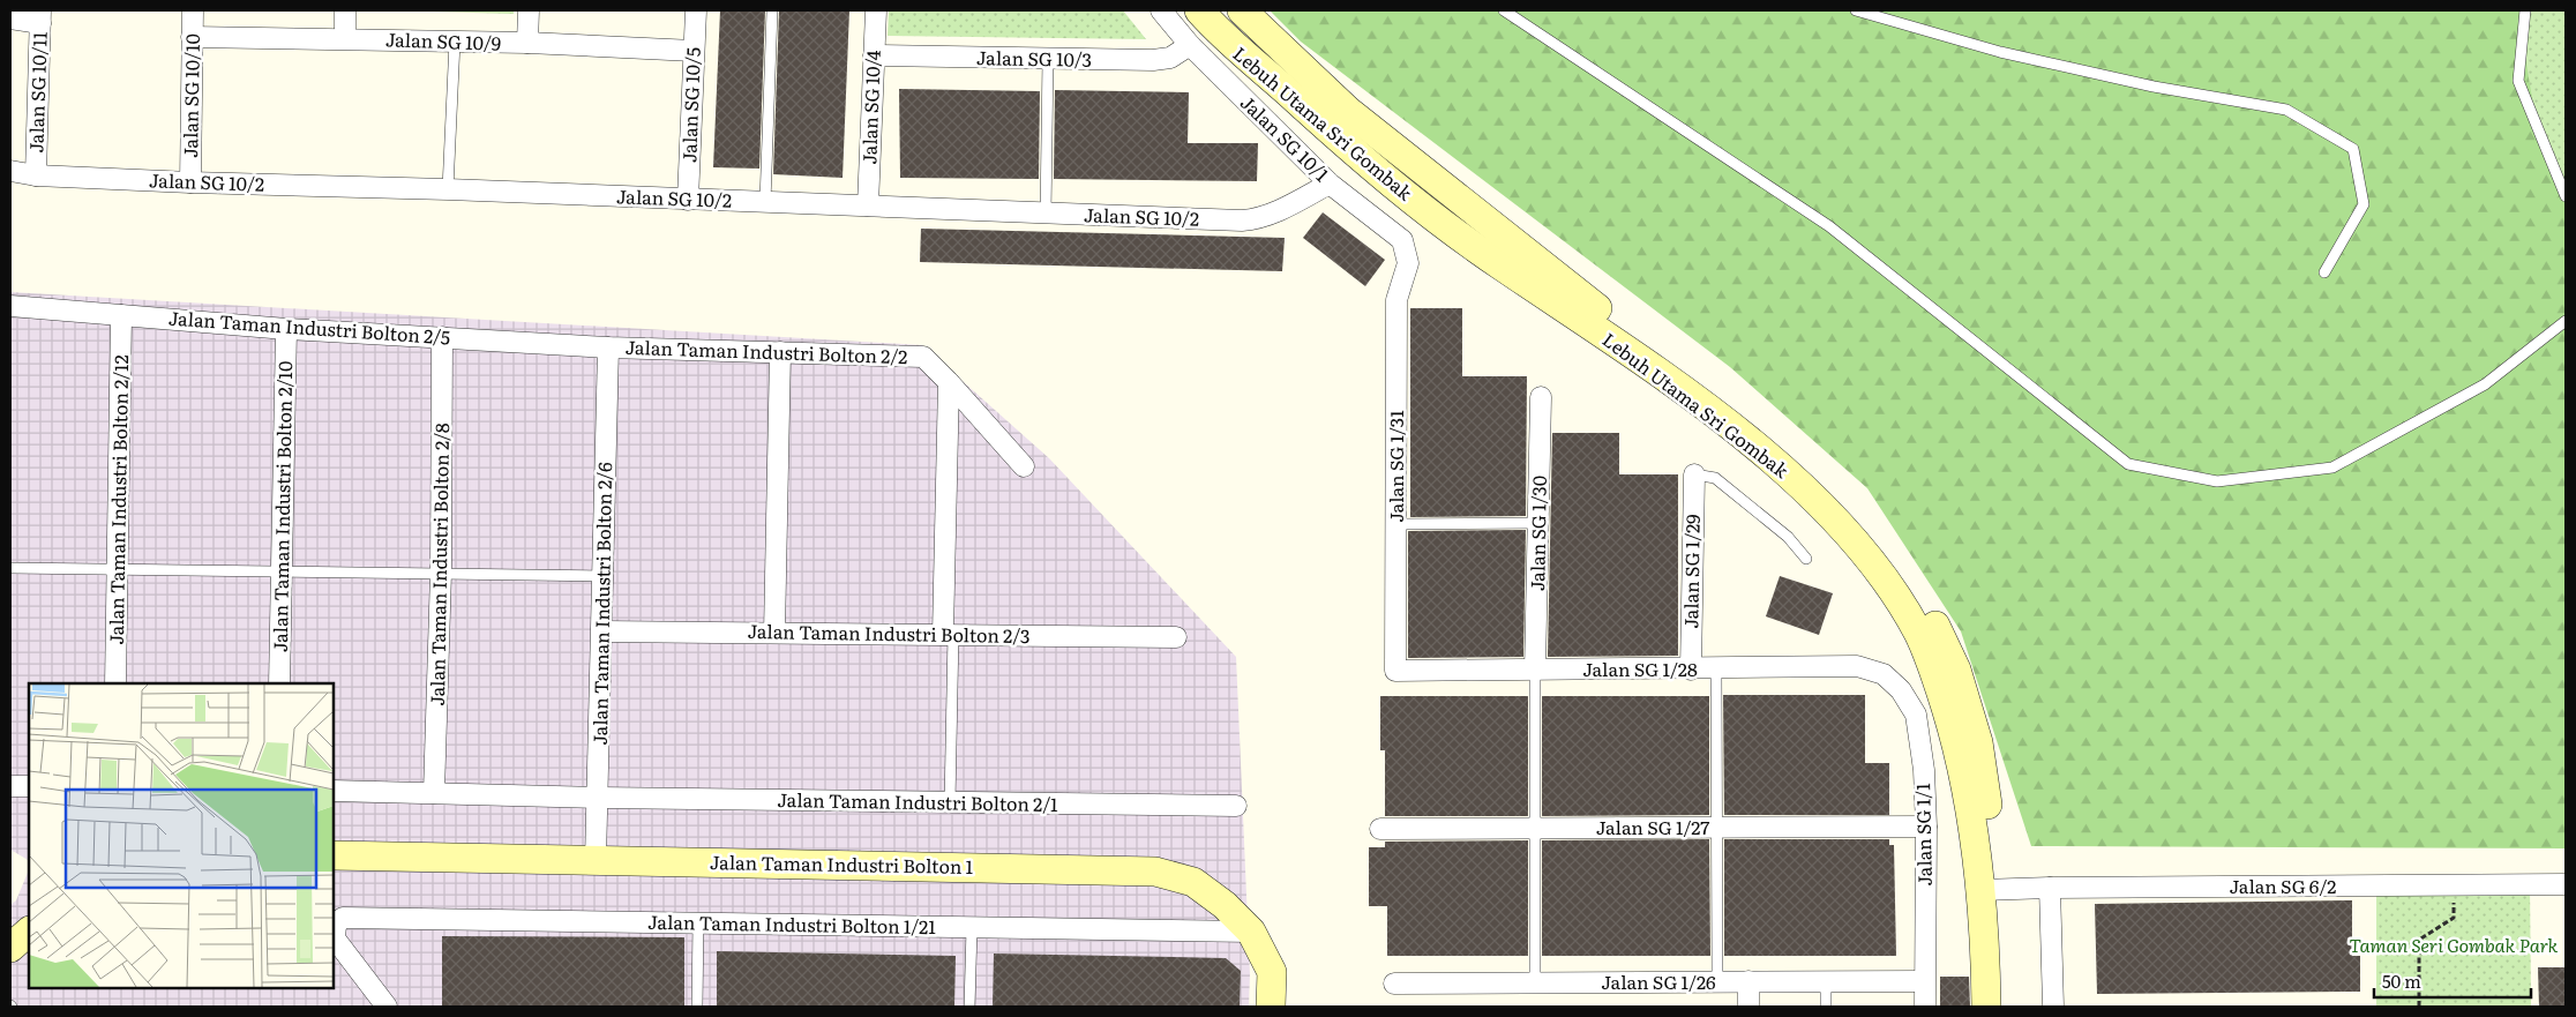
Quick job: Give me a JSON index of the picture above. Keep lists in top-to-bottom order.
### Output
{
  "streets": {
    "street": [
      "Jalan SG 10/9",
      "Jalan SG 10/3",
      "Jalan SG 10/11",
      "Jalan SG 10/10",
      "Jalan SG 10/5",
      "Jalan SG 10/4",
      "Lebuh Utama Sri Gombak",
      "Jalan SG 10/1",
      "Jalan SG 10/2",
      "Jalan Taman Industri Bolton 2/5",
      "Jalan Taman Industri Bolton 2/2",
      "Jalan SG 1/31",
      "Jalan Taman Industri Bolton 2/12",
      "Jalan Taman Industri Bolton 2/10",
      "Jalan SG 1/30",
      "Jalan Taman Industri Bolton 2/8",
      "Jalan SG 1/29",
      "Jalan Taman Industri Bolton 2/6",
      "Jalan Taman Industri Bolton 2/3",
      "Jalan SG 1/28",
      "Jalan Taman Industri Bolton 2/1",
      "Jalan SG 1/27",
      "Jalan SG 1/1",
      "Jalan Taman Industri Bolton 1",
      "Jalan SG 6/2",
      "Jalan Taman Industri Bolton 1/21",
      "Jalan SG 1/26"
    ]
  },
  "crossings": [
    ["Jalan SG 10/9", "Jalan SG 10/10"],
    ["Jalan SG 10/9", "Jalan SG 10/5"],
    ["Jalan SG 10/3", "Jalan SG 10/4"],
    ["Jalan SG 10/3", "Jalan SG 10/1"],
    ["Jalan SG 10/11", "Jalan SG 10/2"],
    ["Jalan SG 10/10", "Jalan SG 10/2"],
    ["Jalan SG 10/5", "Jalan SG 10/2"],
    ["Jalan SG 10/4", "Jalan SG 10/2"],
    ["Lebuh Utama Sri Gombak", "Jalan SG 6/2"],
    ["Jalan SG 10/1", "Jalan SG 10/2"],
    ["Jalan SG 10/1", "Jalan SG 1/31"],
    ["Jalan Taman Industri Bolton 2/5", "Jalan Taman Industri Bolton 2/2"],
    ["Jalan Taman Industri Bolton 2/5", "Jalan Taman Industri Bolton 2/12"],
    ["Jalan Taman Industri Bolton 2/5", "Jalan Taman Industri Bolton 2/10"],
    ["Jalan Taman Industri Bolton 2/5", "Jalan Taman Industri Bolton 2/8"],
    ["Jalan Taman Industri Bolton 2/5", "Jalan Taman Industri Bolton 2/6"],
    ["Jalan Taman Industri Bolton 2/2", "Jalan Taman Industri Bolton 2/6"],
    ["Jalan SG 1/31", "Jalan SG 1/28"],
    ["Jalan SG 1/30", "Jalan SG 1/28"],
    ["Jalan SG 1/29", "Jalan SG 1/28"],
    ["Jalan Taman Industri Bolton 2/6", "Jalan Taman Industri Bolton 2/3"],
    ["Jalan Taman Industri Bolton 2/6", "Jalan Taman Industri Bolton 2/1"],
    ["Jalan Taman Industri Bolton 2/6", "Jalan Taman Industri Bolton 1"],
    ["Jalan SG 1/28", "Jalan SG 1/1"],
    ["Jalan SG 1/27", "Jalan SG 1/1"],
    ["Jalan SG 1/1", "Jalan SG 1/26"],
    ["Jalan Taman Industri Bolton 1", "Jalan Taman Industri Bolton 1/21"]
  ],
  "parks": ["Taman Seri Gombak Park"],
  "scale_bar": "50 m"
}
